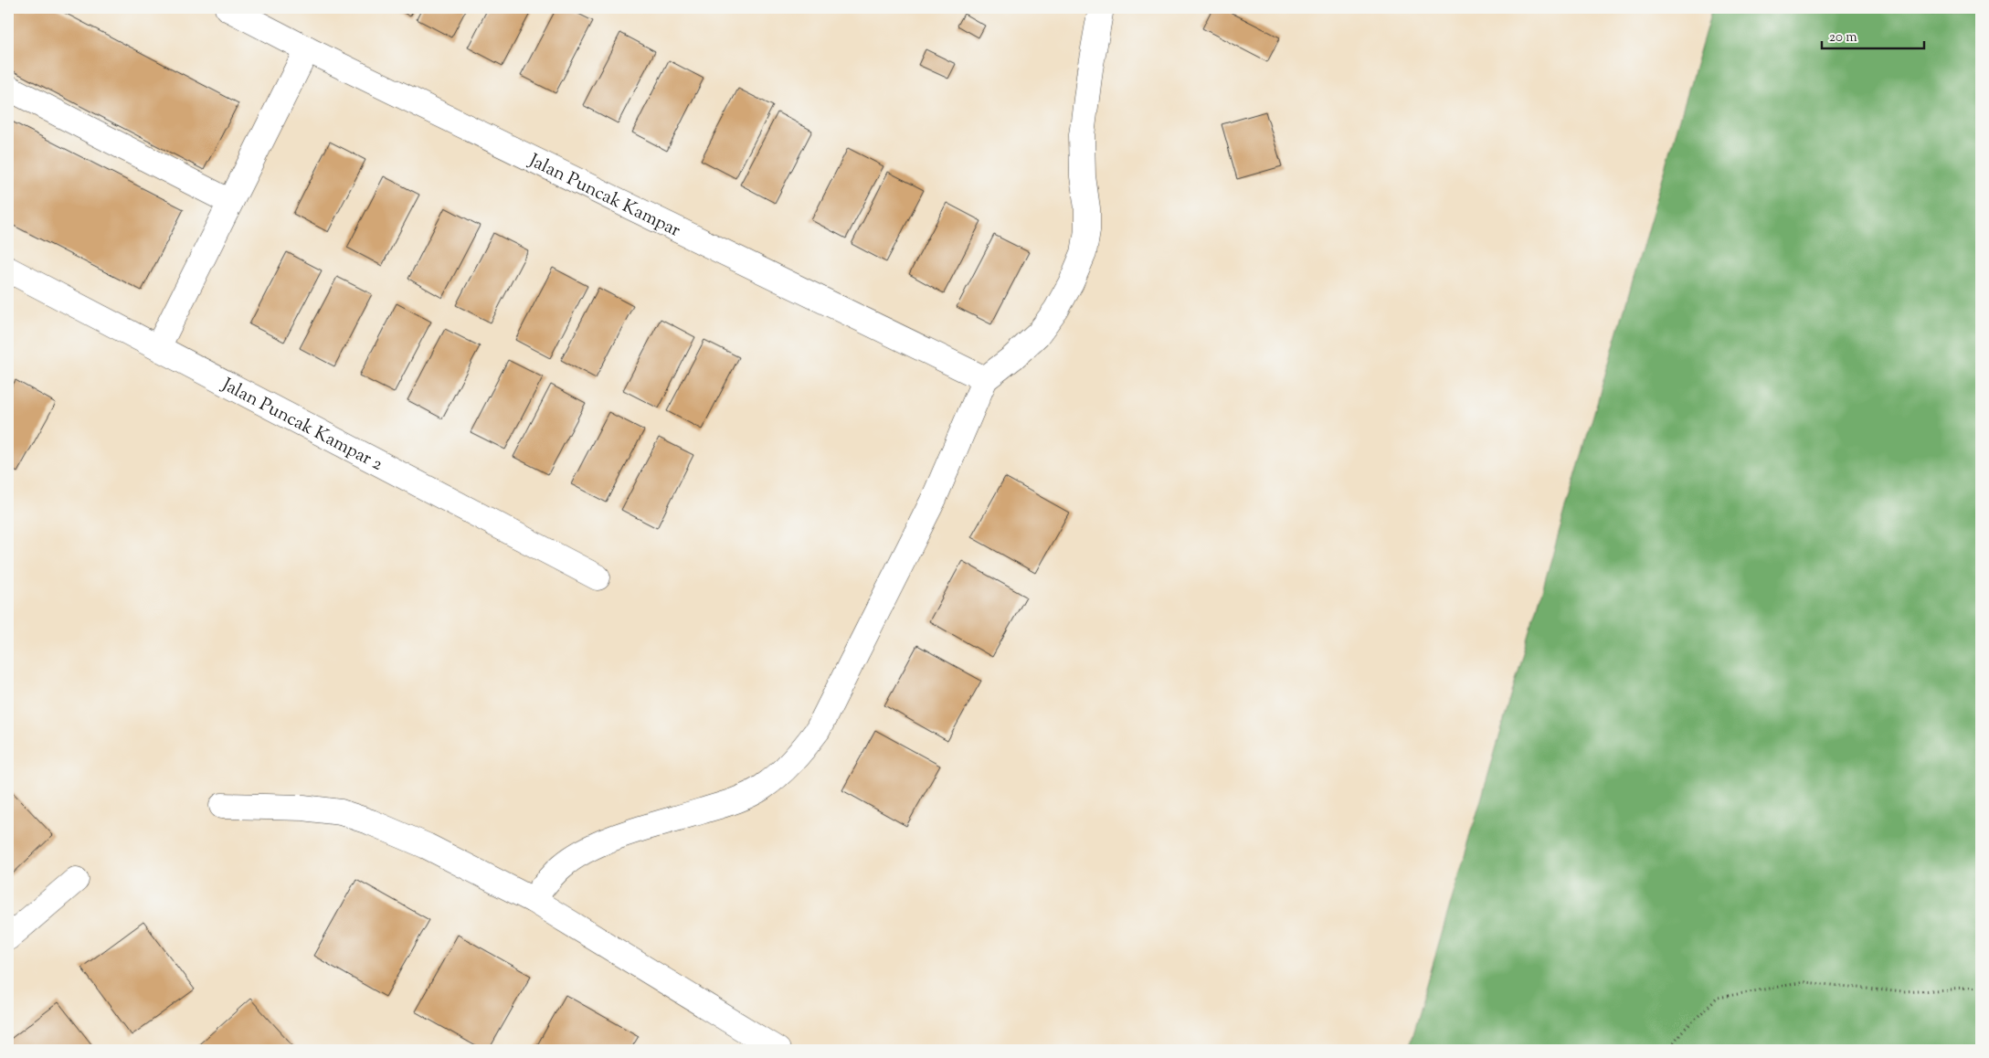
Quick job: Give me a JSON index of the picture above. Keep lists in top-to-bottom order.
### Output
{
  "streets": {
    "street": ["Jalan Puncak Kampar", "Jalan Puncak Kampar 2"]
  },
  "scale_bar": "20 m"
}
